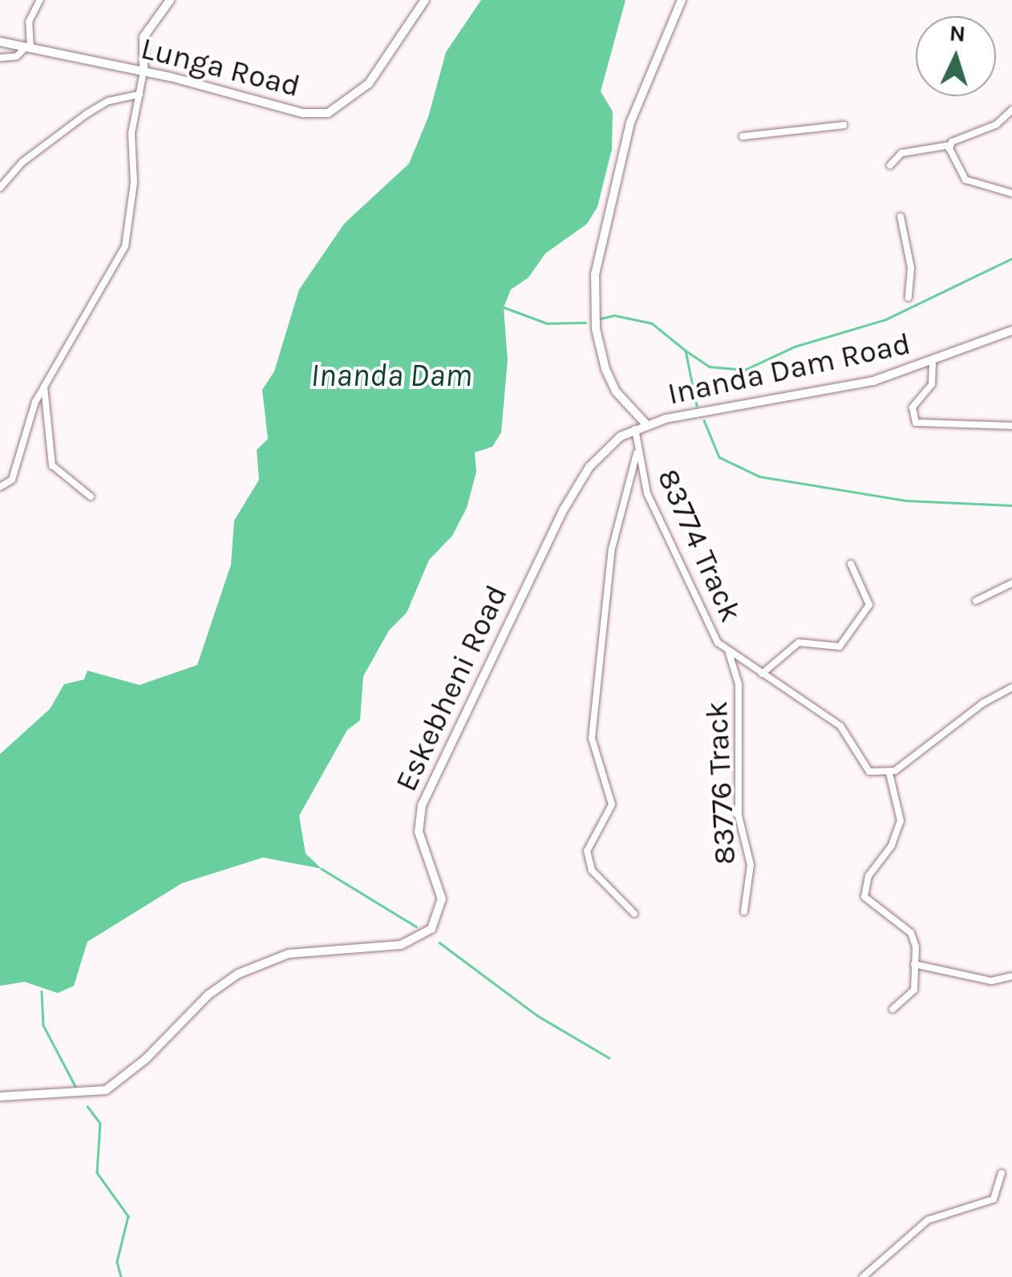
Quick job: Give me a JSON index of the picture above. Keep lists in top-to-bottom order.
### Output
{
  "streets": {
    "street": [
      "Lunga Road",
      "Inanda Dam Road",
      "83774 Track",
      "Eskebheni Road",
      "83776 Track"
    ]
  },
  "crossings": [
    ["Inanda Dam Road", "83774 Track"],
    ["Inanda Dam Road", "Eskebheni Road"],
    ["83774 Track", "83776 Track"]
  ],
  "water": ["Inanda Dam"],
  "north": "top"
}
